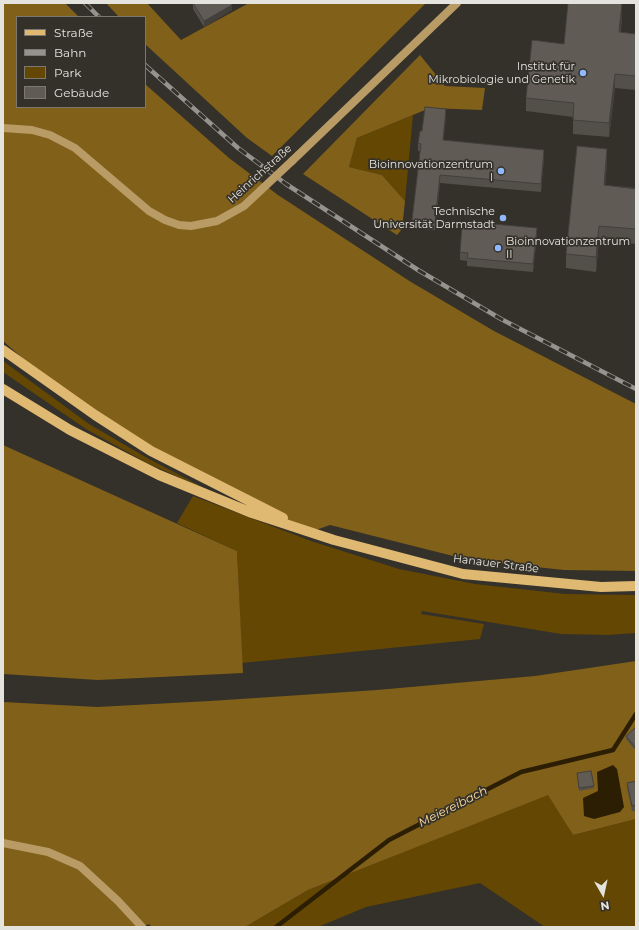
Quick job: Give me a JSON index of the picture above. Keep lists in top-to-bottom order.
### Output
{
  "streets": {
    "main road": ["Heinrichstraße", "Hanauer Straße"]
  },
  "water": ["Meiereibach"],
  "places": [
    "Institut für Mikrobiologie und Genetik",
    "Bioinnovationzentrum I",
    "Technische Universität Darmstadt",
    "Bioinnovationzentrum II"
  ],
  "legend": [
    "Straße",
    "Bahn",
    "Park",
    "Gebäude"
  ],
  "north": "bottom"
}
